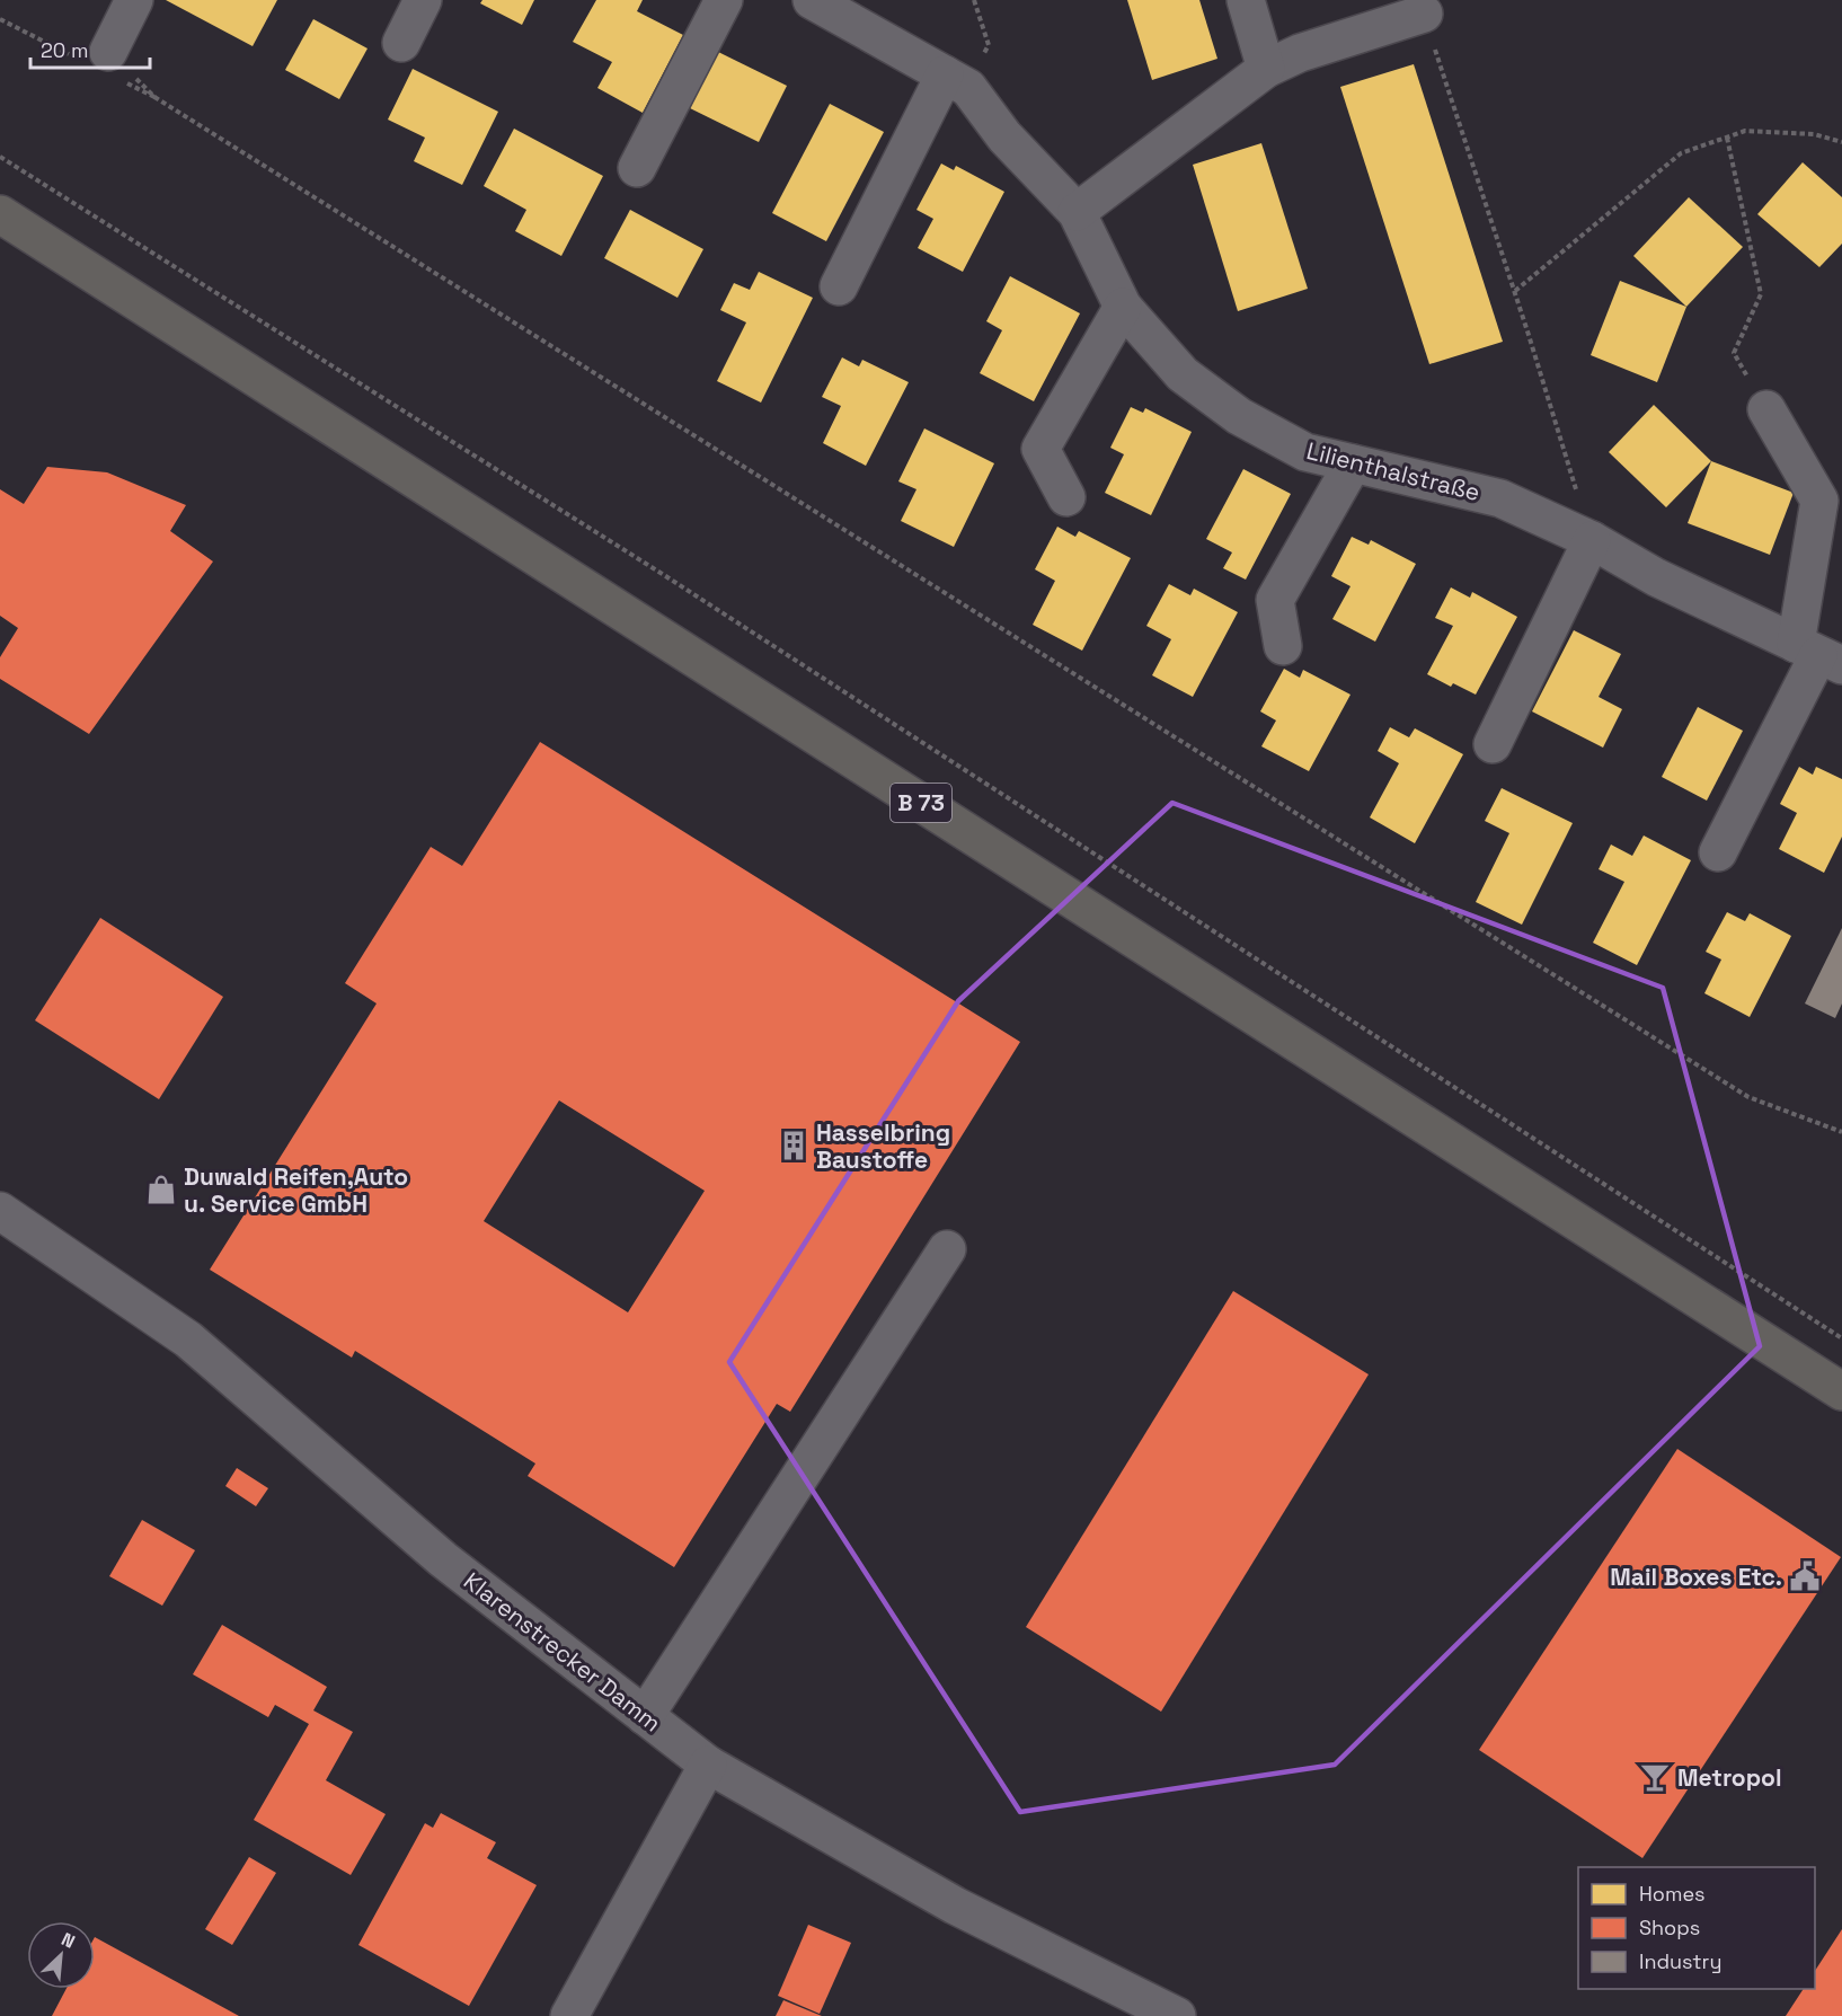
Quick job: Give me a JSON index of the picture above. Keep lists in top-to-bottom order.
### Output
{
  "streets": {
    "main road": ["B 73"],
    "street": ["Lilienthalstraße", "Klarenstrecker Damm"]
  },
  "places": {
    "building": ["Hasselbring Baustoffe"],
    "shop": ["Duwald Reifen,Auto u. Service GmbH"],
    "public building": ["Mail Boxes Etc."],
    "bar": ["Metropol"]
  },
  "legend": ["Homes", "Shops", "Industry"],
  "scale_bar": "20 m",
  "north": "top right"
}
